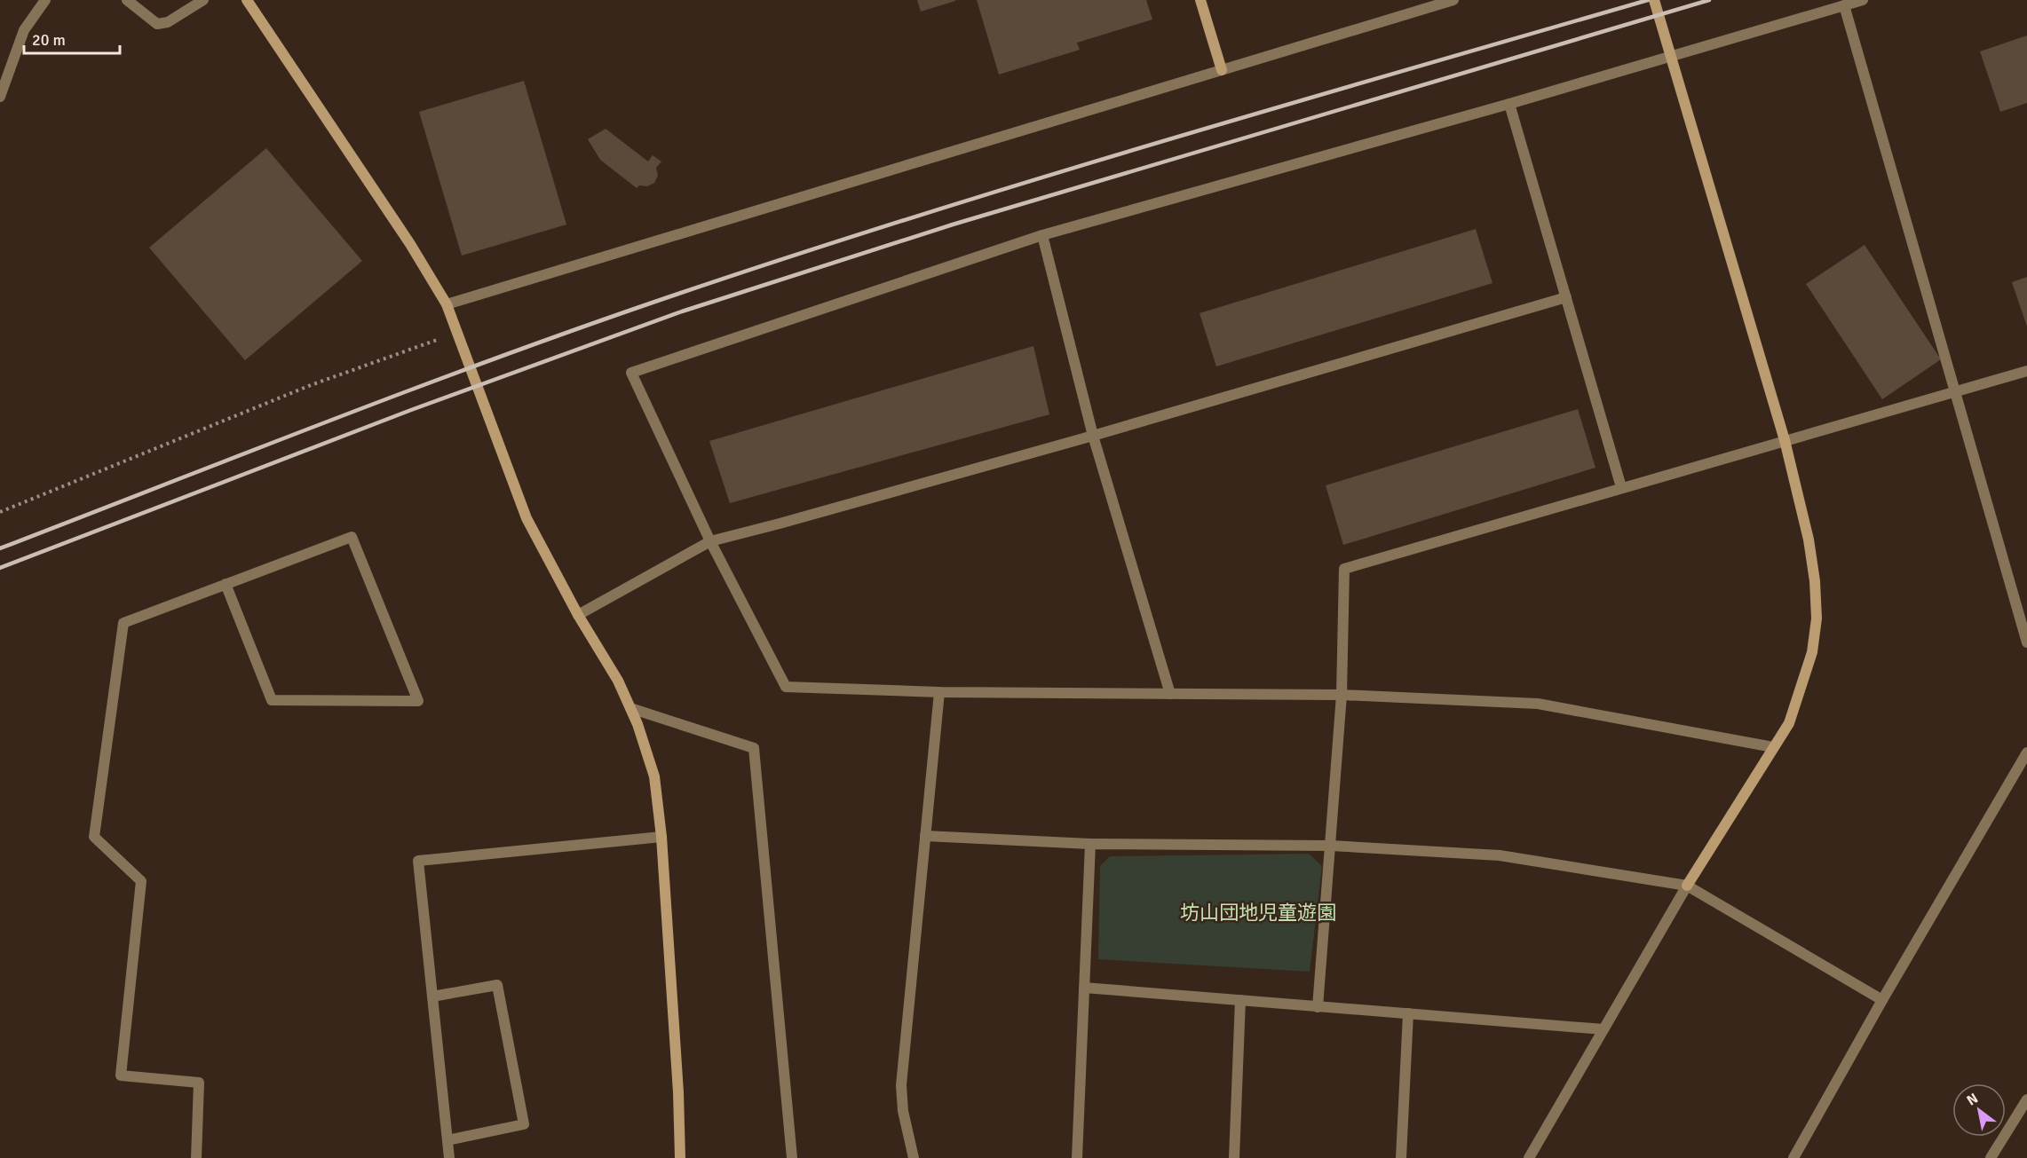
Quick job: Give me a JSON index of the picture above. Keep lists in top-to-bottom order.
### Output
{
  "parks": ["坊山団地児童遊園"],
  "scale_bar": "20 m",
  "north": "top left"
}
